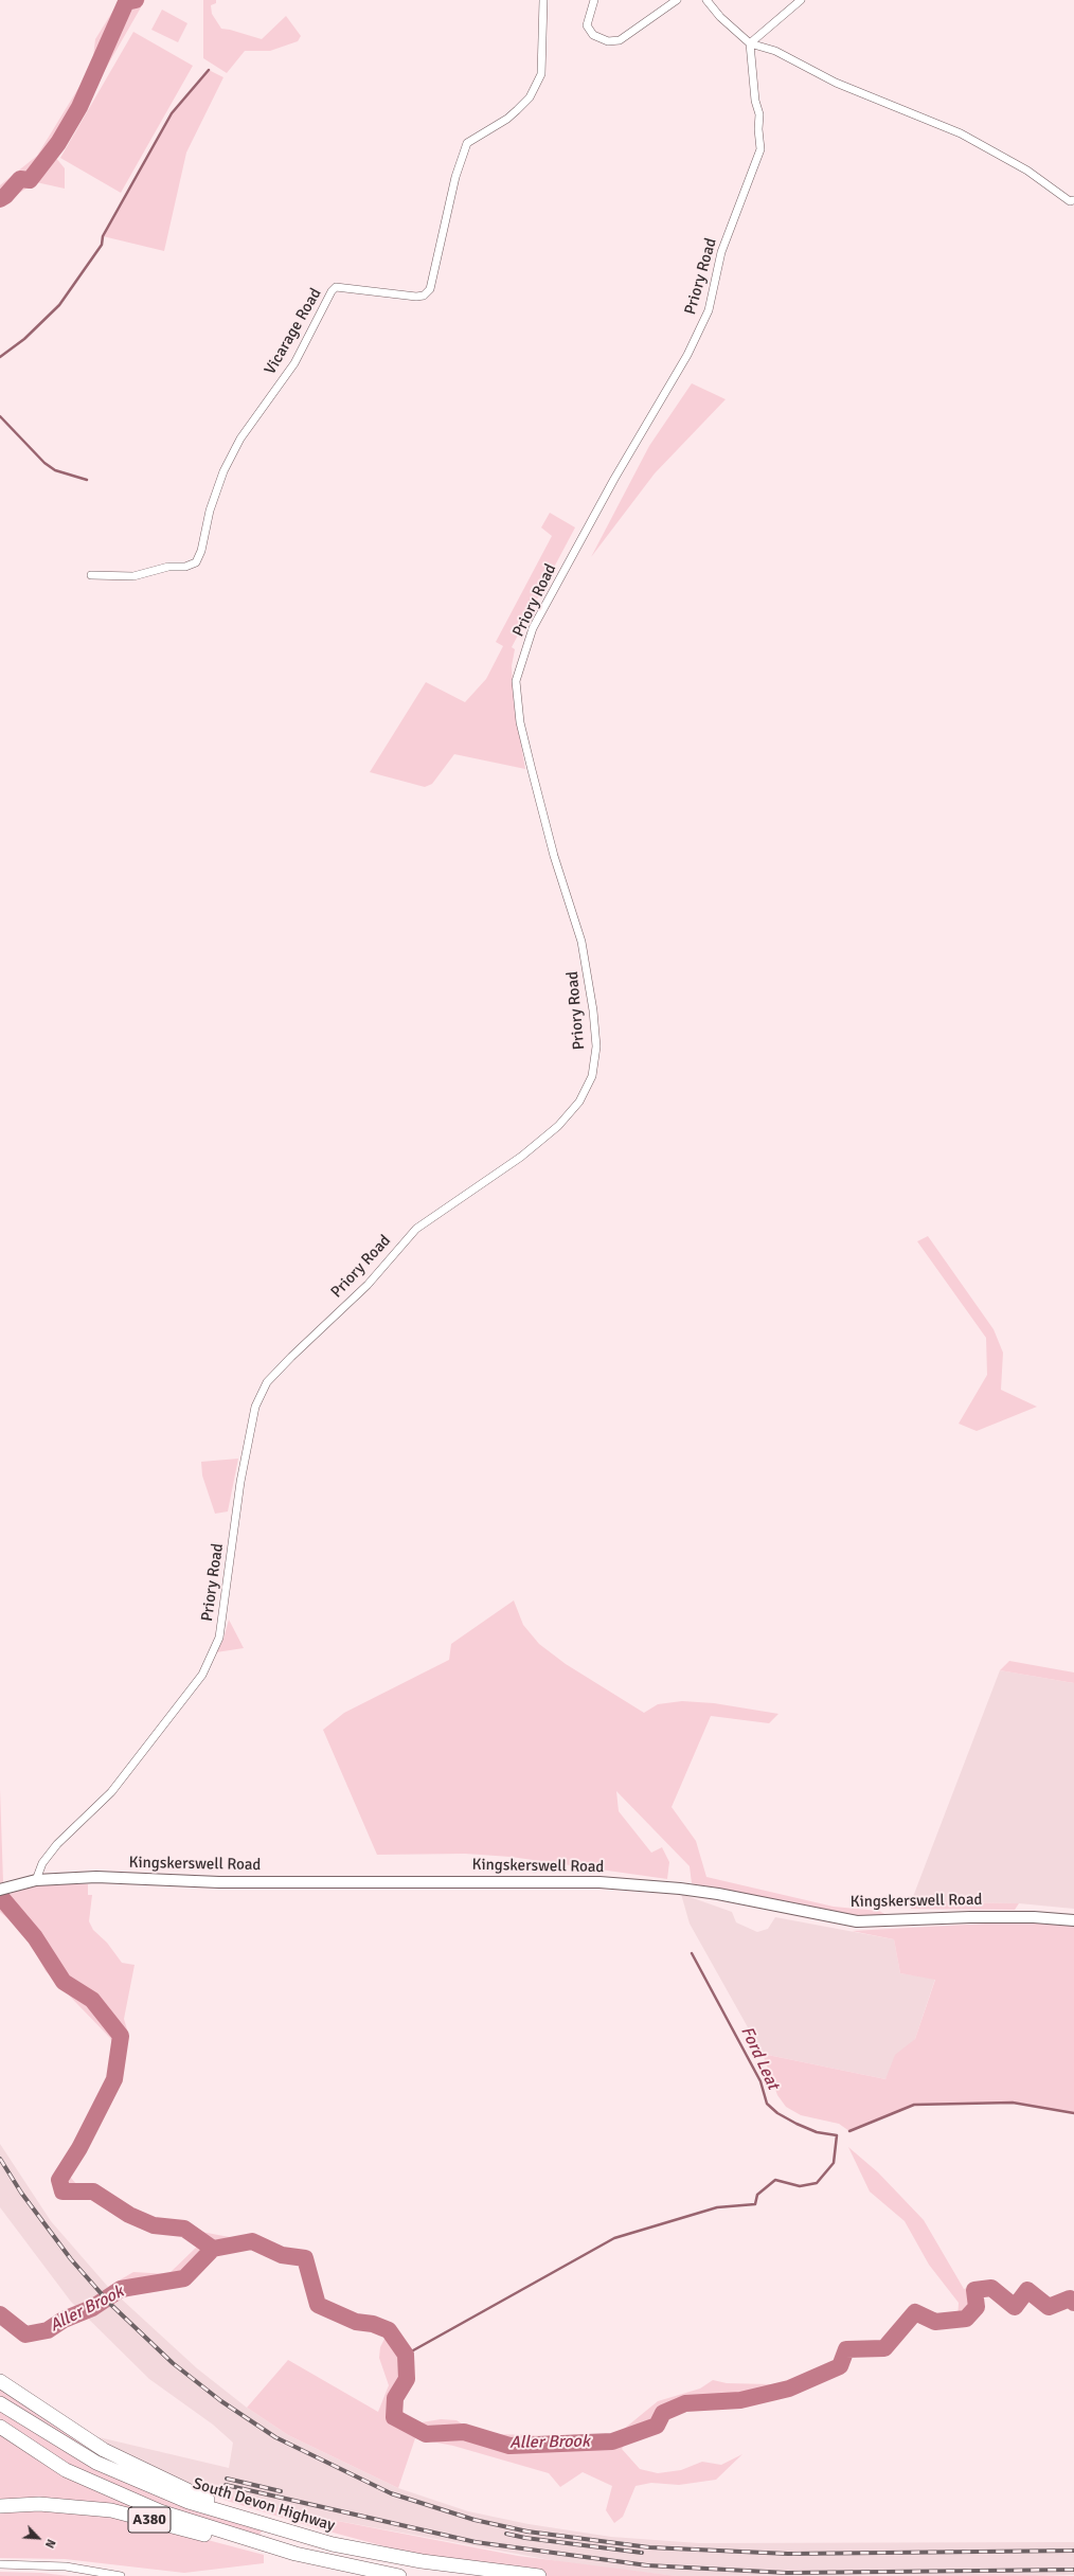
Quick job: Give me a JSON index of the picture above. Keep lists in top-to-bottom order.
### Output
{
  "streets": {
    "highway": ["South Devon Highway", "A380"],
    "street": ["Priory Road", "Vicarage Road", "Kingskerswell Road"]
  },
  "crossings": [
    ["Priory Road", "Kingskerswell Road"],
    ["South Devon Highway", "A380"]
  ],
  "water": ["Ford Leat", "Aller Brook"],
  "north": "bottom right"
}
